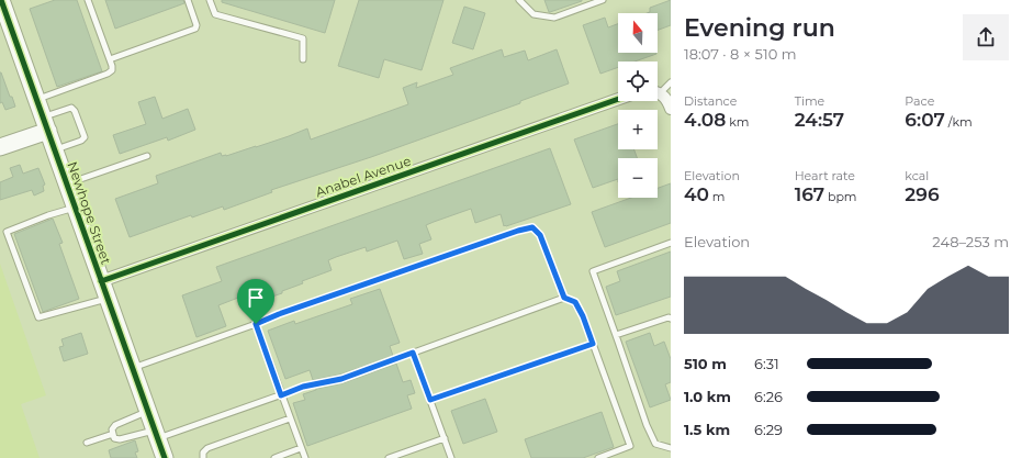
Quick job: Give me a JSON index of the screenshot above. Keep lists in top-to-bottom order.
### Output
{
  "streets": {
    "street": ["Anabel Avenue", "Newhope Street"]
  },
  "crossings": [
    ["Anabel Avenue", "Newhope Street"]
  ],
  "north": "top",
  "page": {
    "heading": ["Evening run", "18:07 · 8 × 510 m"],
    "map_buttons": ["+", "−"],
    "stats": [
      ["Distance", "4.08 km"],
      ["Time", "24:57"],
      ["Pace", "6:07 /km"],
      ["Elevation", "40 m"],
      ["Heart rate", "167 bpm"],
      ["kcal", "296"]
    ],
    "chart": ["Elevation", "248–253 m"],
    "list": [
      {
        "name": "510 m",
        "note": "6:31"
      },
      {
        "name": "1.0 km",
        "note": "6:26"
      },
      {
        "name": "1.5 km",
        "note": "6:29"
      }
    ]
  }
}
